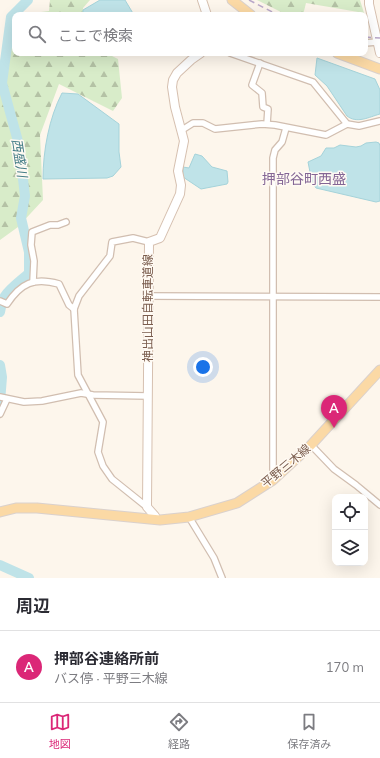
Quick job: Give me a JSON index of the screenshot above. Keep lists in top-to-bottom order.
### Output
{
  "streets": {
    "main road": ["神出山田自転車道線", "平野三木線"]
  },
  "districts": ["押部谷町西盛"],
  "water": ["西盛川"],
  "page": {
    "search": "ここで検索",
    "pins": "A",
    "heading": "周辺",
    "list": [
      {
        "mark": "A",
        "name": "押部谷連絡所前",
        "note": "バス停 · 平野三木線",
        "value": "170 m"
      }
    ],
    "nav": ["地図", "経路", "保存済み"]
  }
}
